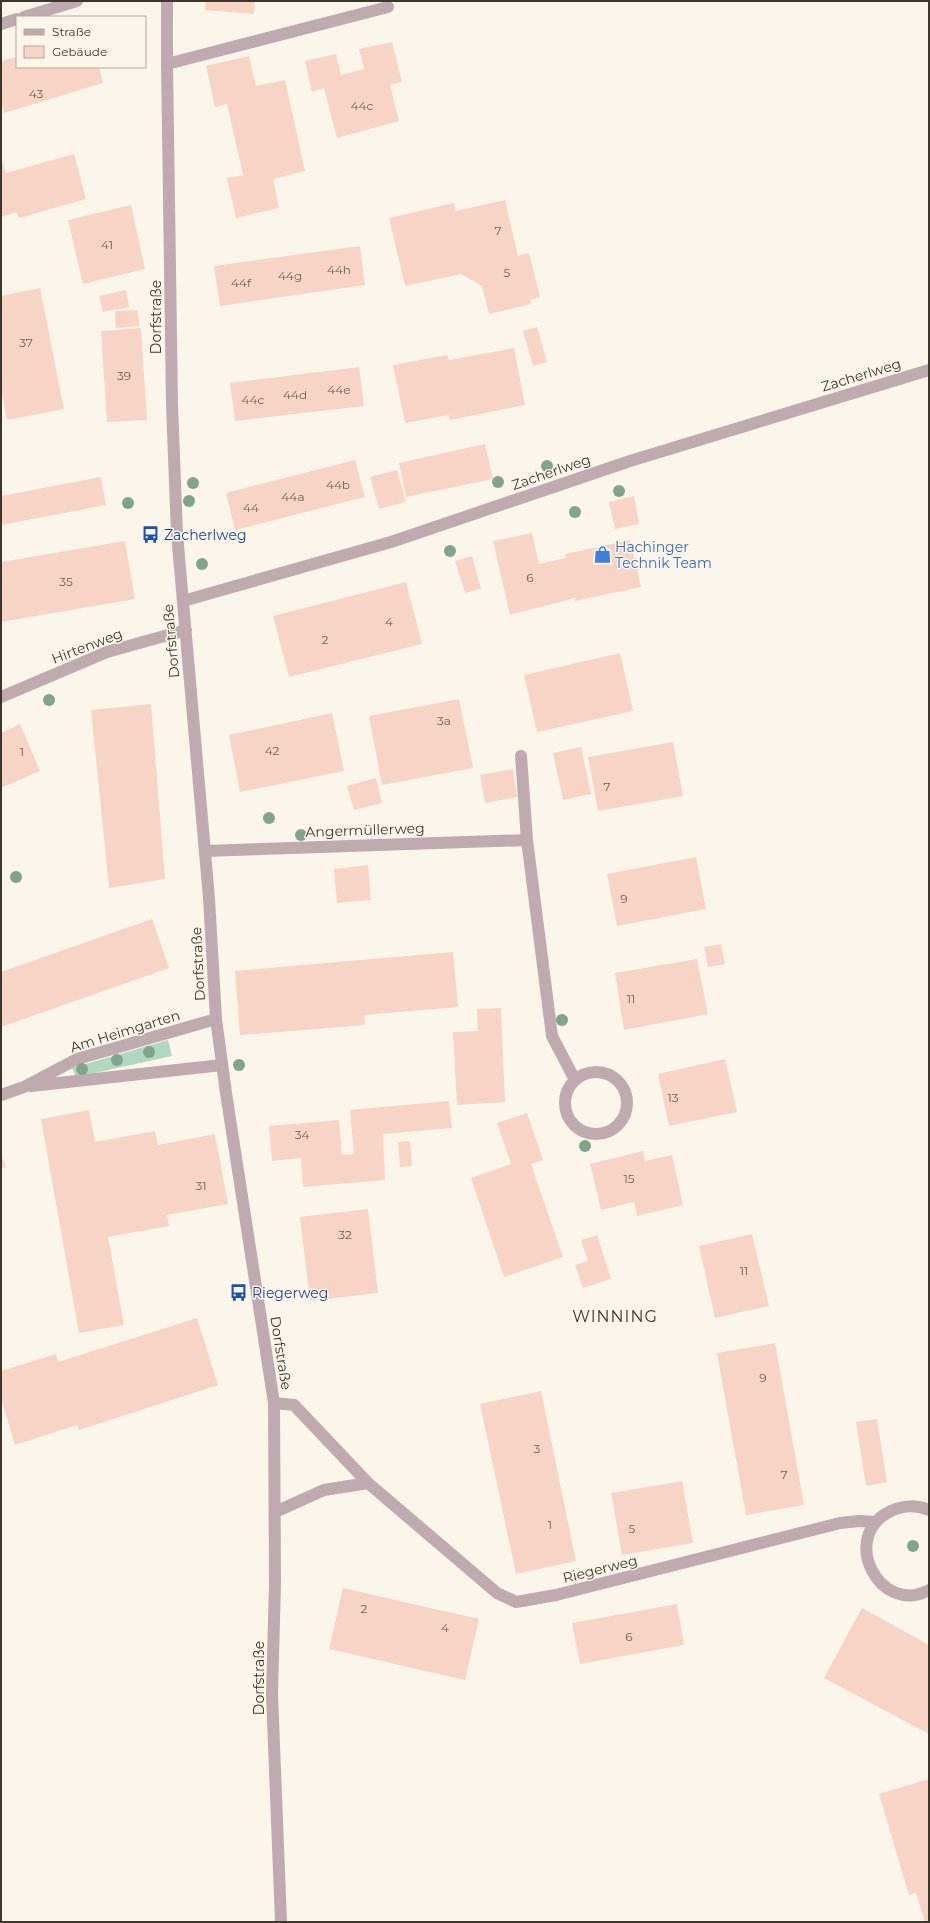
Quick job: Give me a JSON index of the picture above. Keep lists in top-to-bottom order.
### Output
{
  "streets": {
    "street": [
      "Dorfstraße",
      "Zacherlweg",
      "Hirtenweg",
      "Angermüllerweg",
      "Am Heimgarten",
      "Riegerweg"
    ]
  },
  "crossings": [
    ["Dorfstraße", "Zacherlweg"],
    ["Dorfstraße", "Hirtenweg"],
    ["Dorfstraße", "Angermüllerweg"],
    ["Dorfstraße", "Am Heimgarten"],
    ["Dorfstraße", "Riegerweg"]
  ],
  "districts": ["WINNING"],
  "places": {
    "bus stop": ["Zacherlweg", "Riegerweg"],
    "shop": ["Hachinger Technik Team"]
  },
  "house_numbers": [
    "43",
    "44c",
    "7",
    "41",
    "44h",
    "5",
    "44g",
    "44f",
    "37",
    "39",
    "44e",
    "44d",
    "44c",
    "44b",
    "44a",
    "44",
    "6",
    "35",
    "4",
    "2",
    "3a",
    "42",
    "1",
    "7",
    "9",
    "11",
    "13",
    "34",
    "15",
    "31",
    "32",
    "11",
    "9",
    "3",
    "7",
    "1",
    "5",
    "2",
    "4",
    "6"
  ],
  "legend": ["Straße", "Gebäude"]
}
